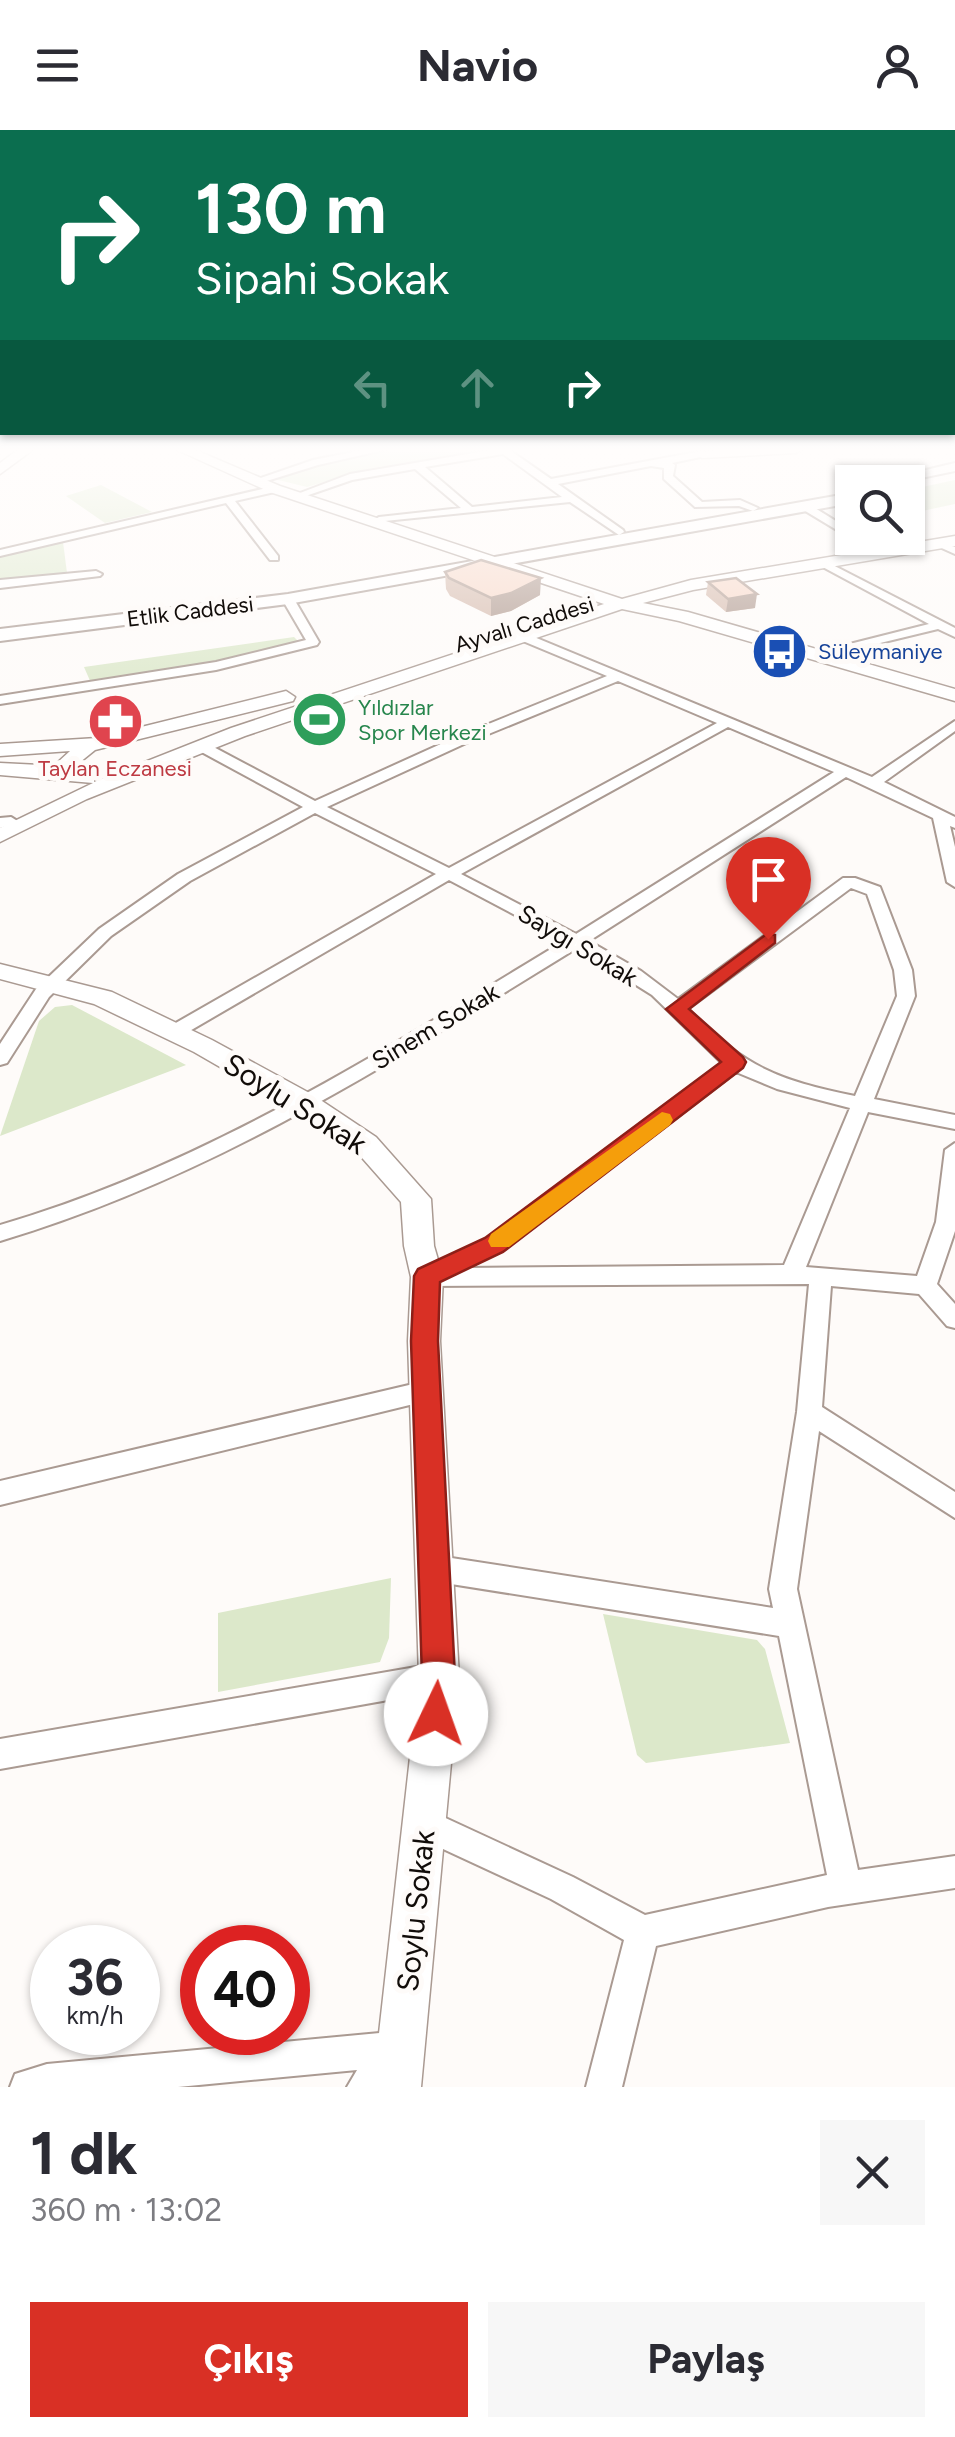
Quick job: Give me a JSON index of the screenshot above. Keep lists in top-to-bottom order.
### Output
{
  "streets": {
    "main road": ["Etlik Caddesi", "Ayvalı Caddesi", "Soylu Sokak"],
    "street": ["Saygı Sokak", "Sinem Sokak"]
  },
  "crossings": [
    ["Ayvalı Caddesi", "Saygı Sokak"],
    ["Saygı Sokak", "Sinem Sokak"],
    ["Sinem Sokak", "Soylu Sokak"]
  ],
  "places": {
    "bus stop": ["Süleymaniye"],
    "sports": ["Yıldızlar Spor Merkezi"],
    "pharmacy": ["Taylan Eczanesi"]
  },
  "page": {
    "header": "Navio",
    "turn": ["130 m", "Sipahi Sokak"],
    "speed": "36 km/h",
    "limit": "40",
    "heading": ["1 dk", "360 m · 13:02"],
    "buttons": ["Çıkış", "Paylaş"]
  }
}
